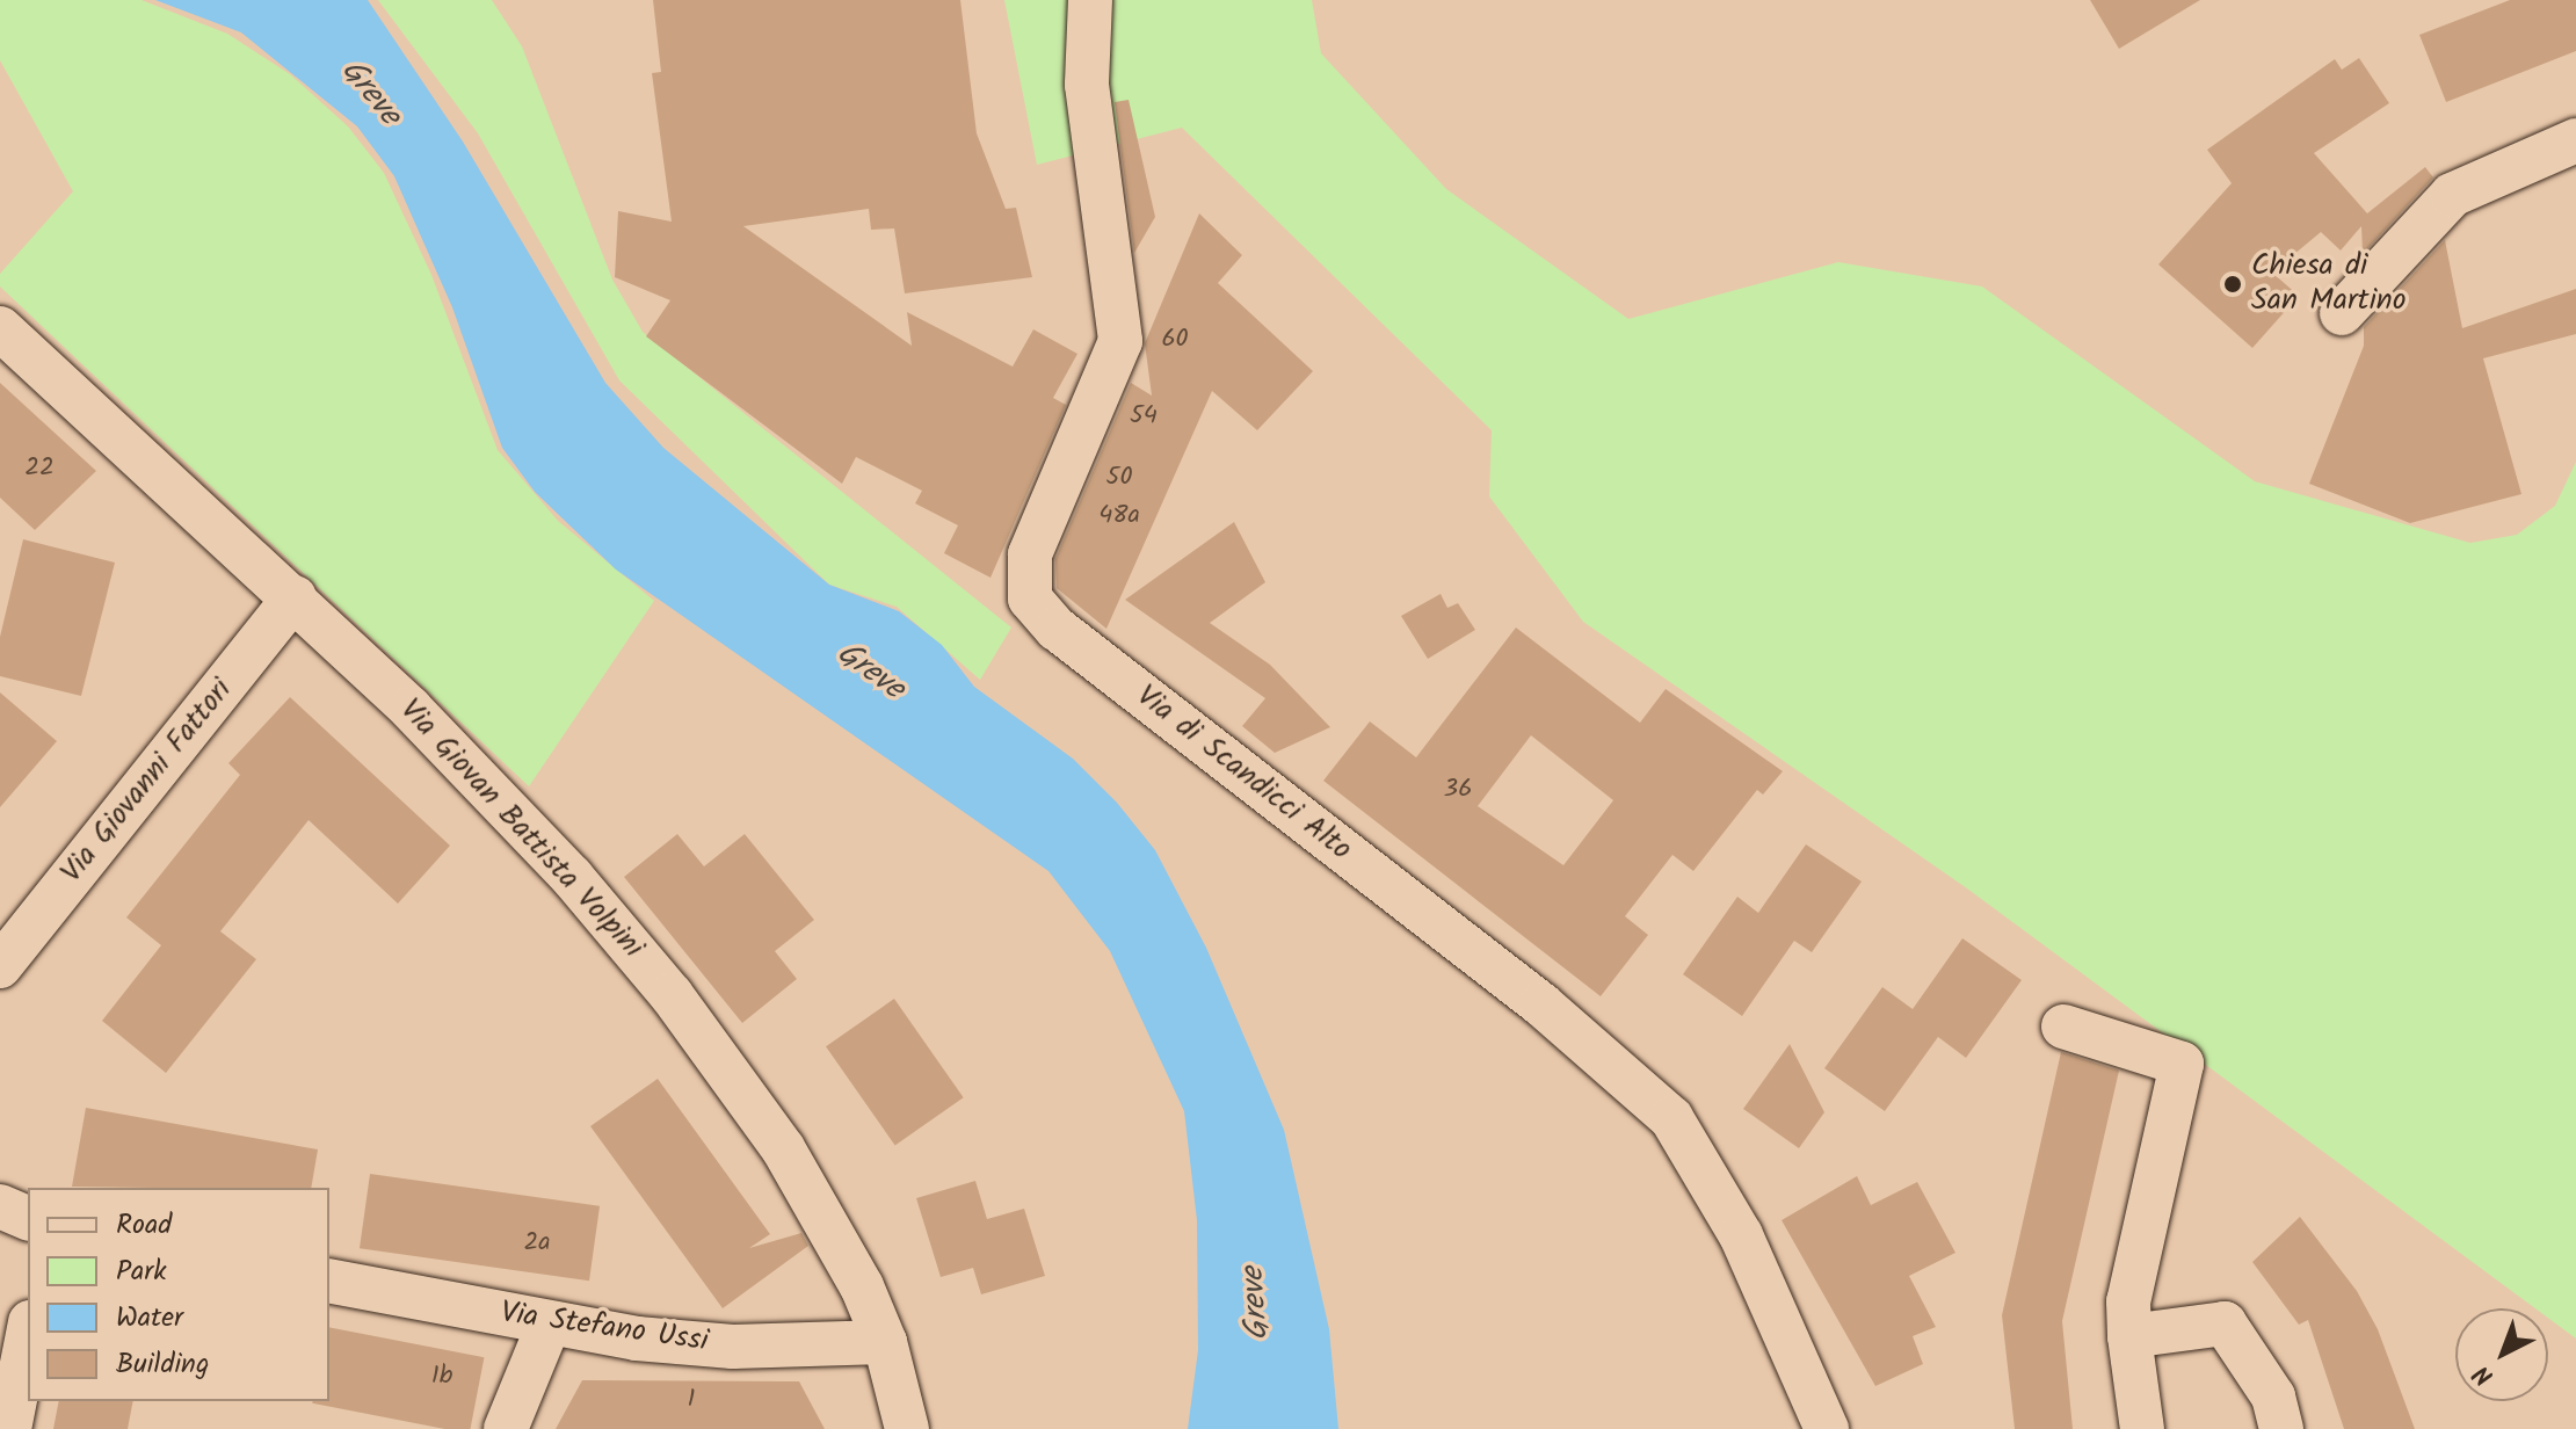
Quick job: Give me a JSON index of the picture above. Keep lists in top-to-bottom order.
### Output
{
  "streets": {
    "street": [
      "Via di Scandicci Alto",
      "Via Giovanni Fattori",
      "Via Giovan Battista Volpini",
      "Via Stefano Ussi"
    ]
  },
  "crossings": [
    ["Via Giovanni Fattori", "Via Giovan Battista Volpini"],
    ["Via Giovan Battista Volpini", "Via Stefano Ussi"]
  ],
  "water": ["Greve"],
  "places": ["Chiesa di San Martino"],
  "house_numbers": [
    "60",
    "54",
    "22",
    "50",
    "48a",
    "36",
    "2a",
    "1b",
    "1"
  ],
  "legend": [
    "Road",
    "Park",
    "Water",
    "Building"
  ],
  "north": "bottom left"
}
